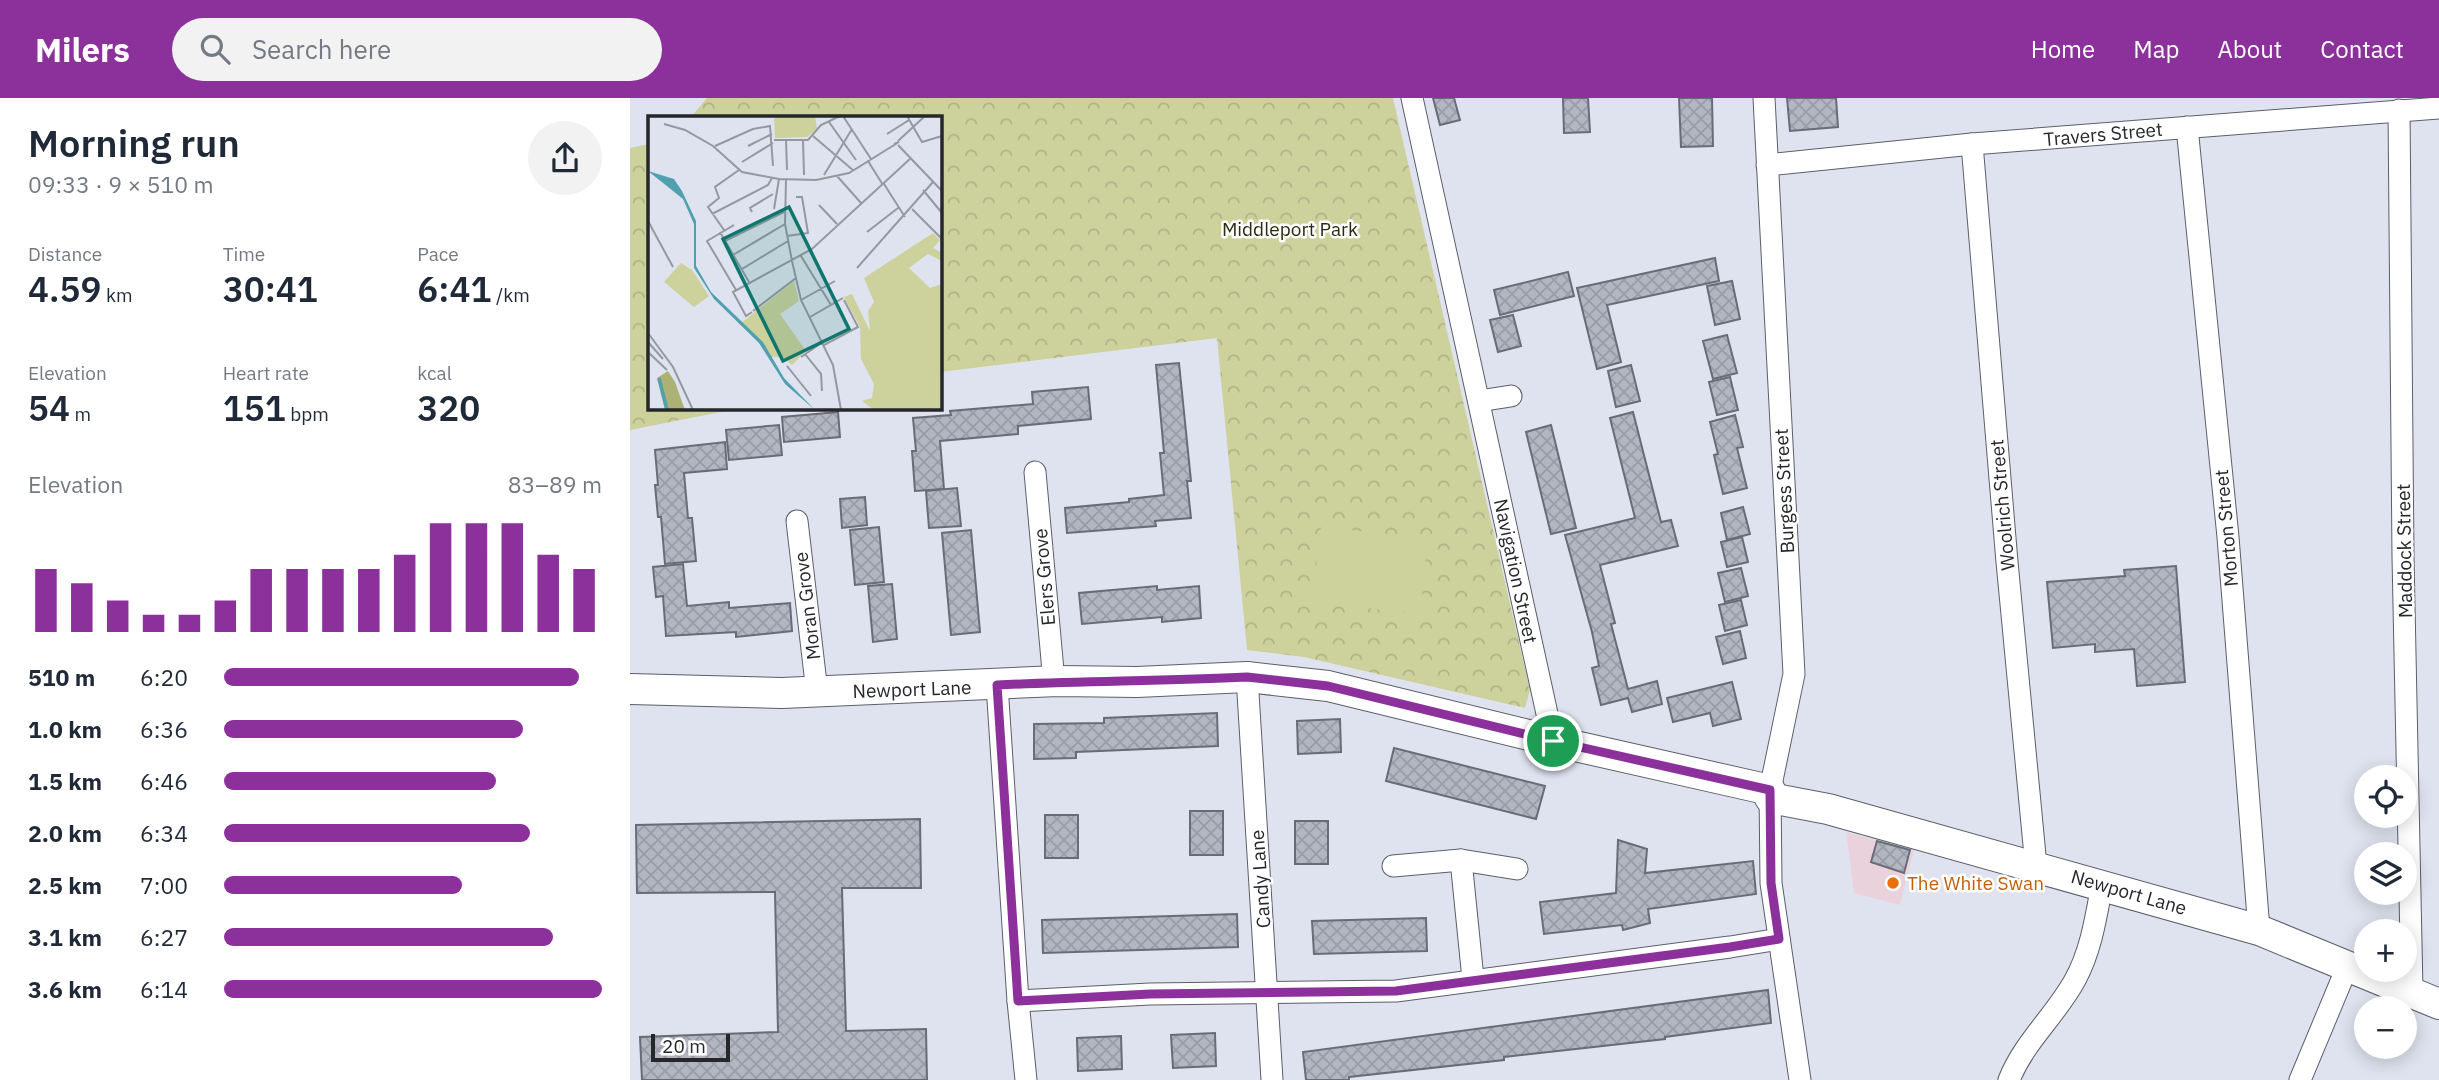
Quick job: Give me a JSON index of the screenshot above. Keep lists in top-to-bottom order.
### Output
{
  "streets": {
    "street": [
      "Travers Street",
      "Burgess Street",
      "Woolrich Street",
      "Morton Street",
      "Maddock Street",
      "Navigation Street",
      "Elers Grove",
      "Moran Grove",
      "Newport Lane",
      "Candy Lane"
    ]
  },
  "crossings": [
    ["Travers Street", "Burgess Street"],
    ["Travers Street", "Woolrich Street"],
    ["Travers Street", "Morton Street"],
    ["Travers Street", "Maddock Street"],
    ["Burgess Street", "Newport Lane"],
    ["Woolrich Street", "Newport Lane"],
    ["Morton Street", "Newport Lane"],
    ["Maddock Street", "Newport Lane"],
    ["Navigation Street", "Newport Lane"],
    ["Elers Grove", "Newport Lane"],
    ["Moran Grove", "Newport Lane"],
    ["Newport Lane", "Candy Lane"]
  ],
  "parks": ["Middleport Park"],
  "places": ["The White Swan"],
  "scale_bar": "20 m",
  "page": {
    "header": "Milers",
    "search": "Search here",
    "nav": [
      "Home",
      "Map",
      "About",
      "Contact"
    ],
    "heading": ["Morning run", "09:33 · 9 × 510 m"],
    "stats": [
      ["Distance", "4.59 km"],
      ["Time", "30:41"],
      ["Pace", "6:41 /km"],
      ["Elevation", "54 m"],
      ["Heart rate", "151 bpm"],
      ["kcal", "320"]
    ],
    "chart": ["Elevation", "83–89 m"],
    "list": [
      {
        "name": "510 m",
        "note": "6:20"
      },
      {
        "name": "1.0 km",
        "note": "6:36"
      },
      {
        "name": "1.5 km",
        "note": "6:46"
      },
      {
        "name": "2.0 km",
        "note": "6:34"
      },
      {
        "name": "2.5 km",
        "note": "7:00"
      },
      {
        "name": "3.1 km",
        "note": "6:27"
      },
      {
        "name": "3.6 km",
        "note": "6:14"
      }
    ],
    "map_buttons": ["+", "−"],
    "scale": "20 m"
  }
}
